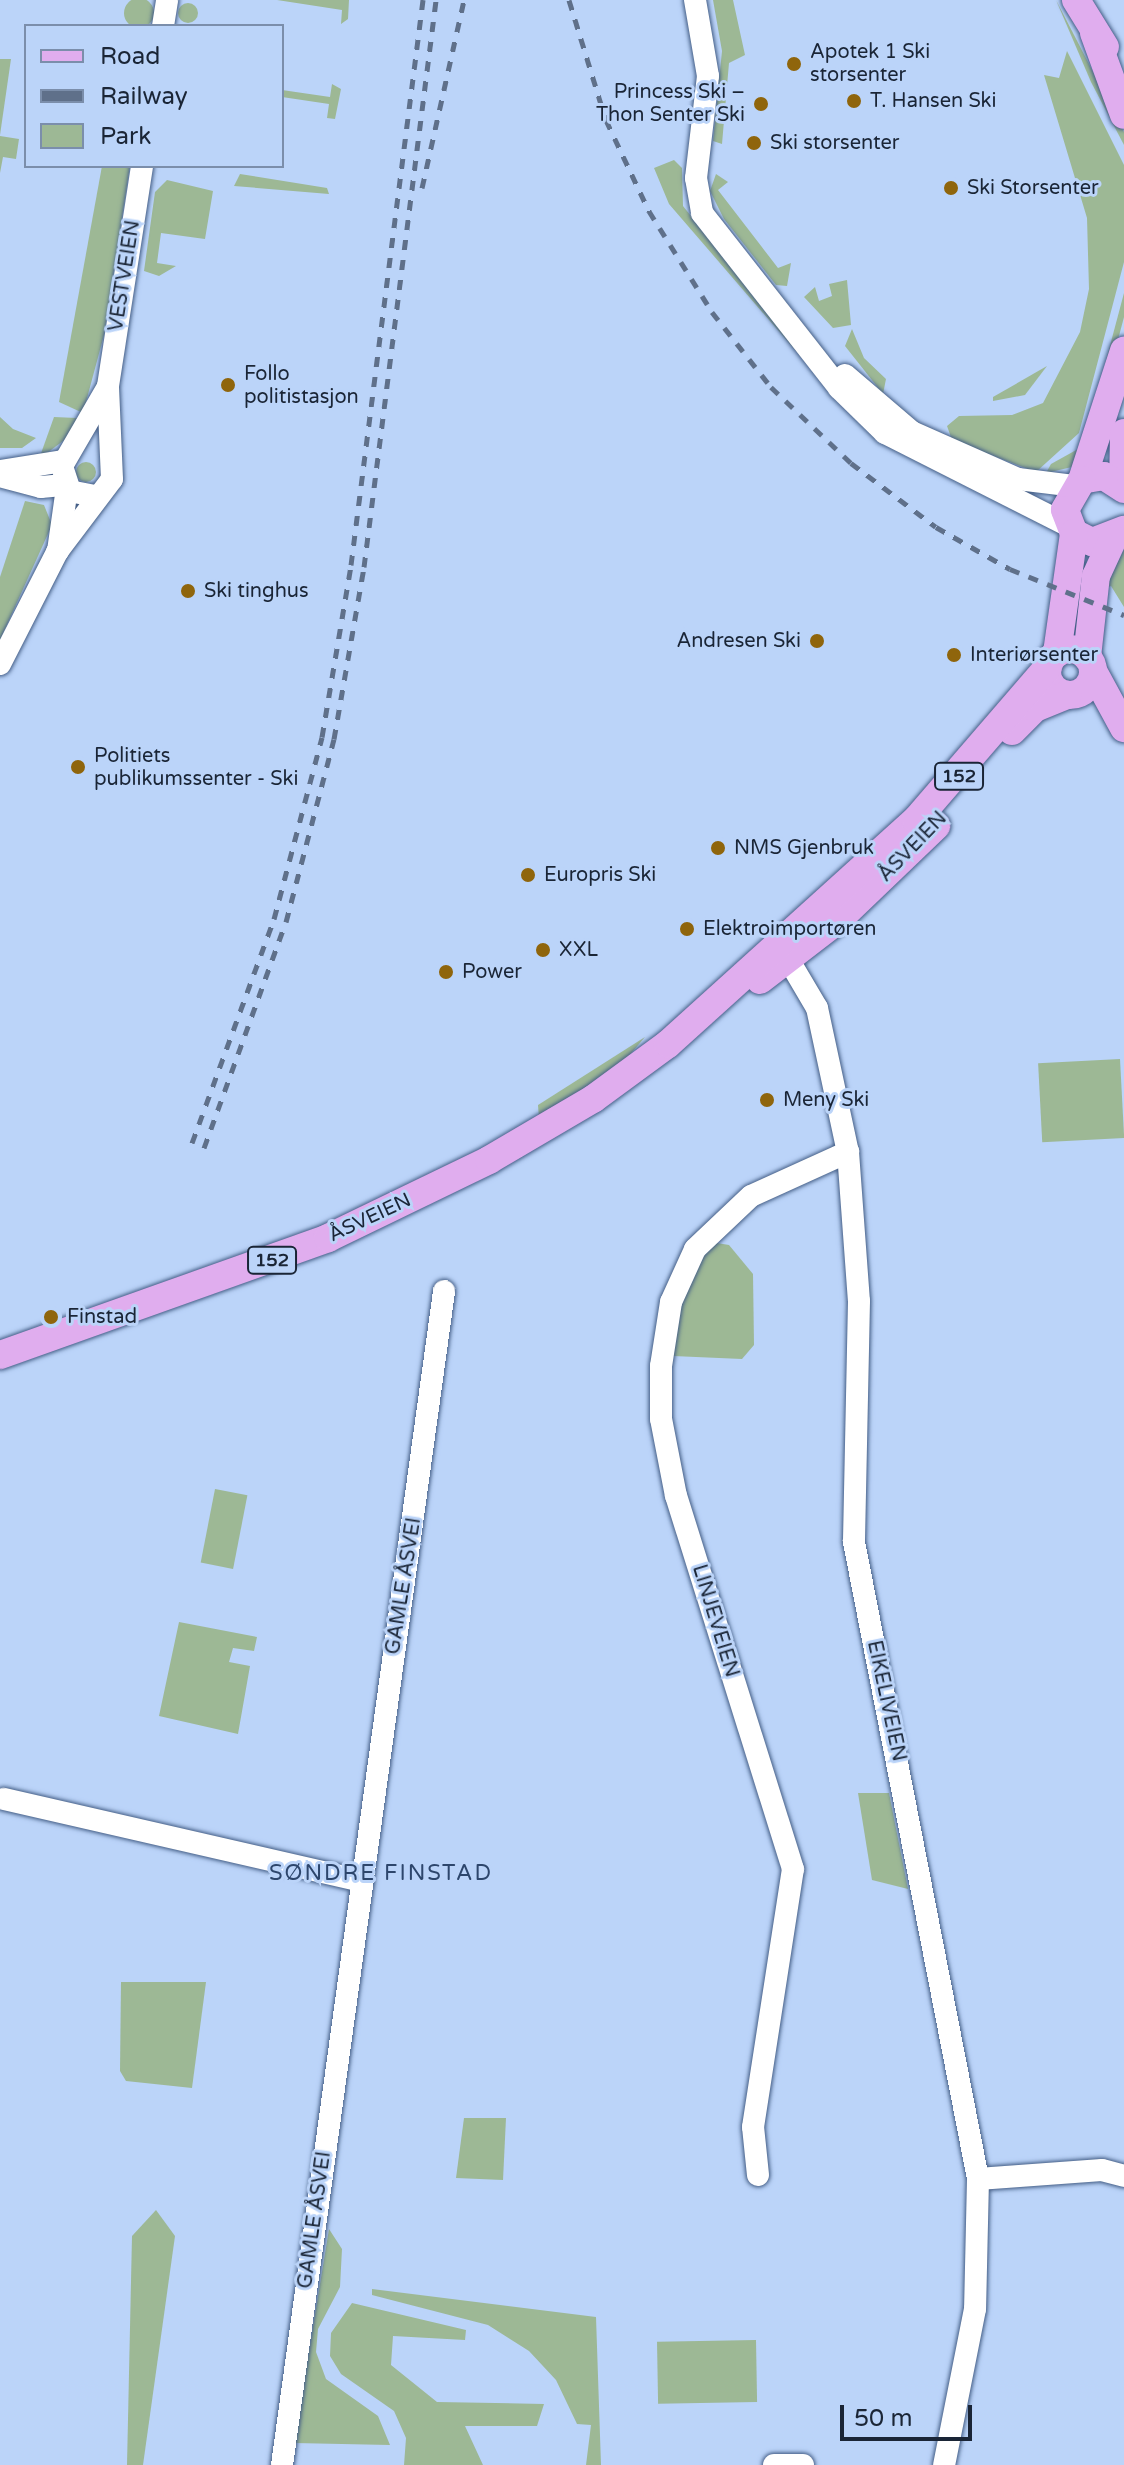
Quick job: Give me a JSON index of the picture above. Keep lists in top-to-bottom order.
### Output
{
  "streets": {
    "main road": ["152", "ÅSVEIEN"],
    "street": [
      "VESTVEIEN",
      "GAMLE ÅSVEI",
      "LINJEVEIEN",
      "EIKELIVEIEN"
    ]
  },
  "crossings": [
    ["152", "ÅSVEIEN"],
    ["ÅSVEIEN", "EIKELIVEIEN"],
    ["LINJEVEIEN", "EIKELIVEIEN"]
  ],
  "districts": ["SØNDRE FINSTAD"],
  "places": [
    "Apotek 1 Ski storsenter",
    "T. Hansen Ski",
    "Princess Ski – Thon Senter Ski",
    "Ski storsenter",
    "Ski Storsenter",
    "Follo politistasjon",
    "Ski tinghus",
    "Andresen Ski",
    "Interiørsenter",
    "Politiets publikumssenter - Ski",
    "NMS Gjenbruk",
    "Europris Ski",
    "Elektroimportøren",
    "XXL",
    "Power",
    "Meny Ski",
    "Finstad"
  ],
  "legend": ["Road", "Railway", "Park"],
  "scale_bar": "50 m"
}
